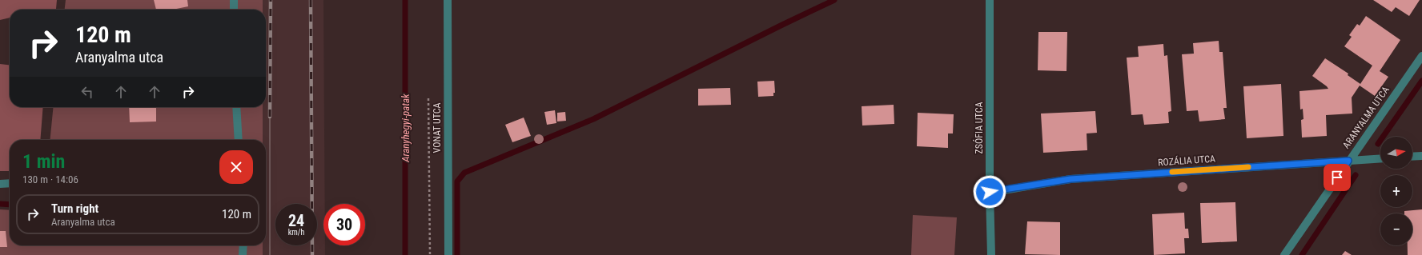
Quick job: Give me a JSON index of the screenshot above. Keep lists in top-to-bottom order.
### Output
{
  "streets": {
    "street": [
      "ARANYALMA UTCA",
      "VONAT UTCA",
      "ZSÓFIA UTCA",
      "ROZÁLIA UTCA"
    ]
  },
  "crossings": [
    ["ARANYALMA UTCA", "ROZÁLIA UTCA"],
    ["ZSÓFIA UTCA", "ROZÁLIA UTCA"]
  ],
  "water": ["Aranyhegyi-patak"],
  "north": "right",
  "page": {
    "turn": ["120 m", "Aranyalma utca"],
    "map_buttons": ["+", "−"],
    "heading": ["1 min", "130 m · 14:06"],
    "list": [
      {
        "name": "Turn right",
        "note": "Aranyalma utca",
        "value": "120 m"
      }
    ],
    "speed": "24 km/h",
    "limit": "30"
  }
}
